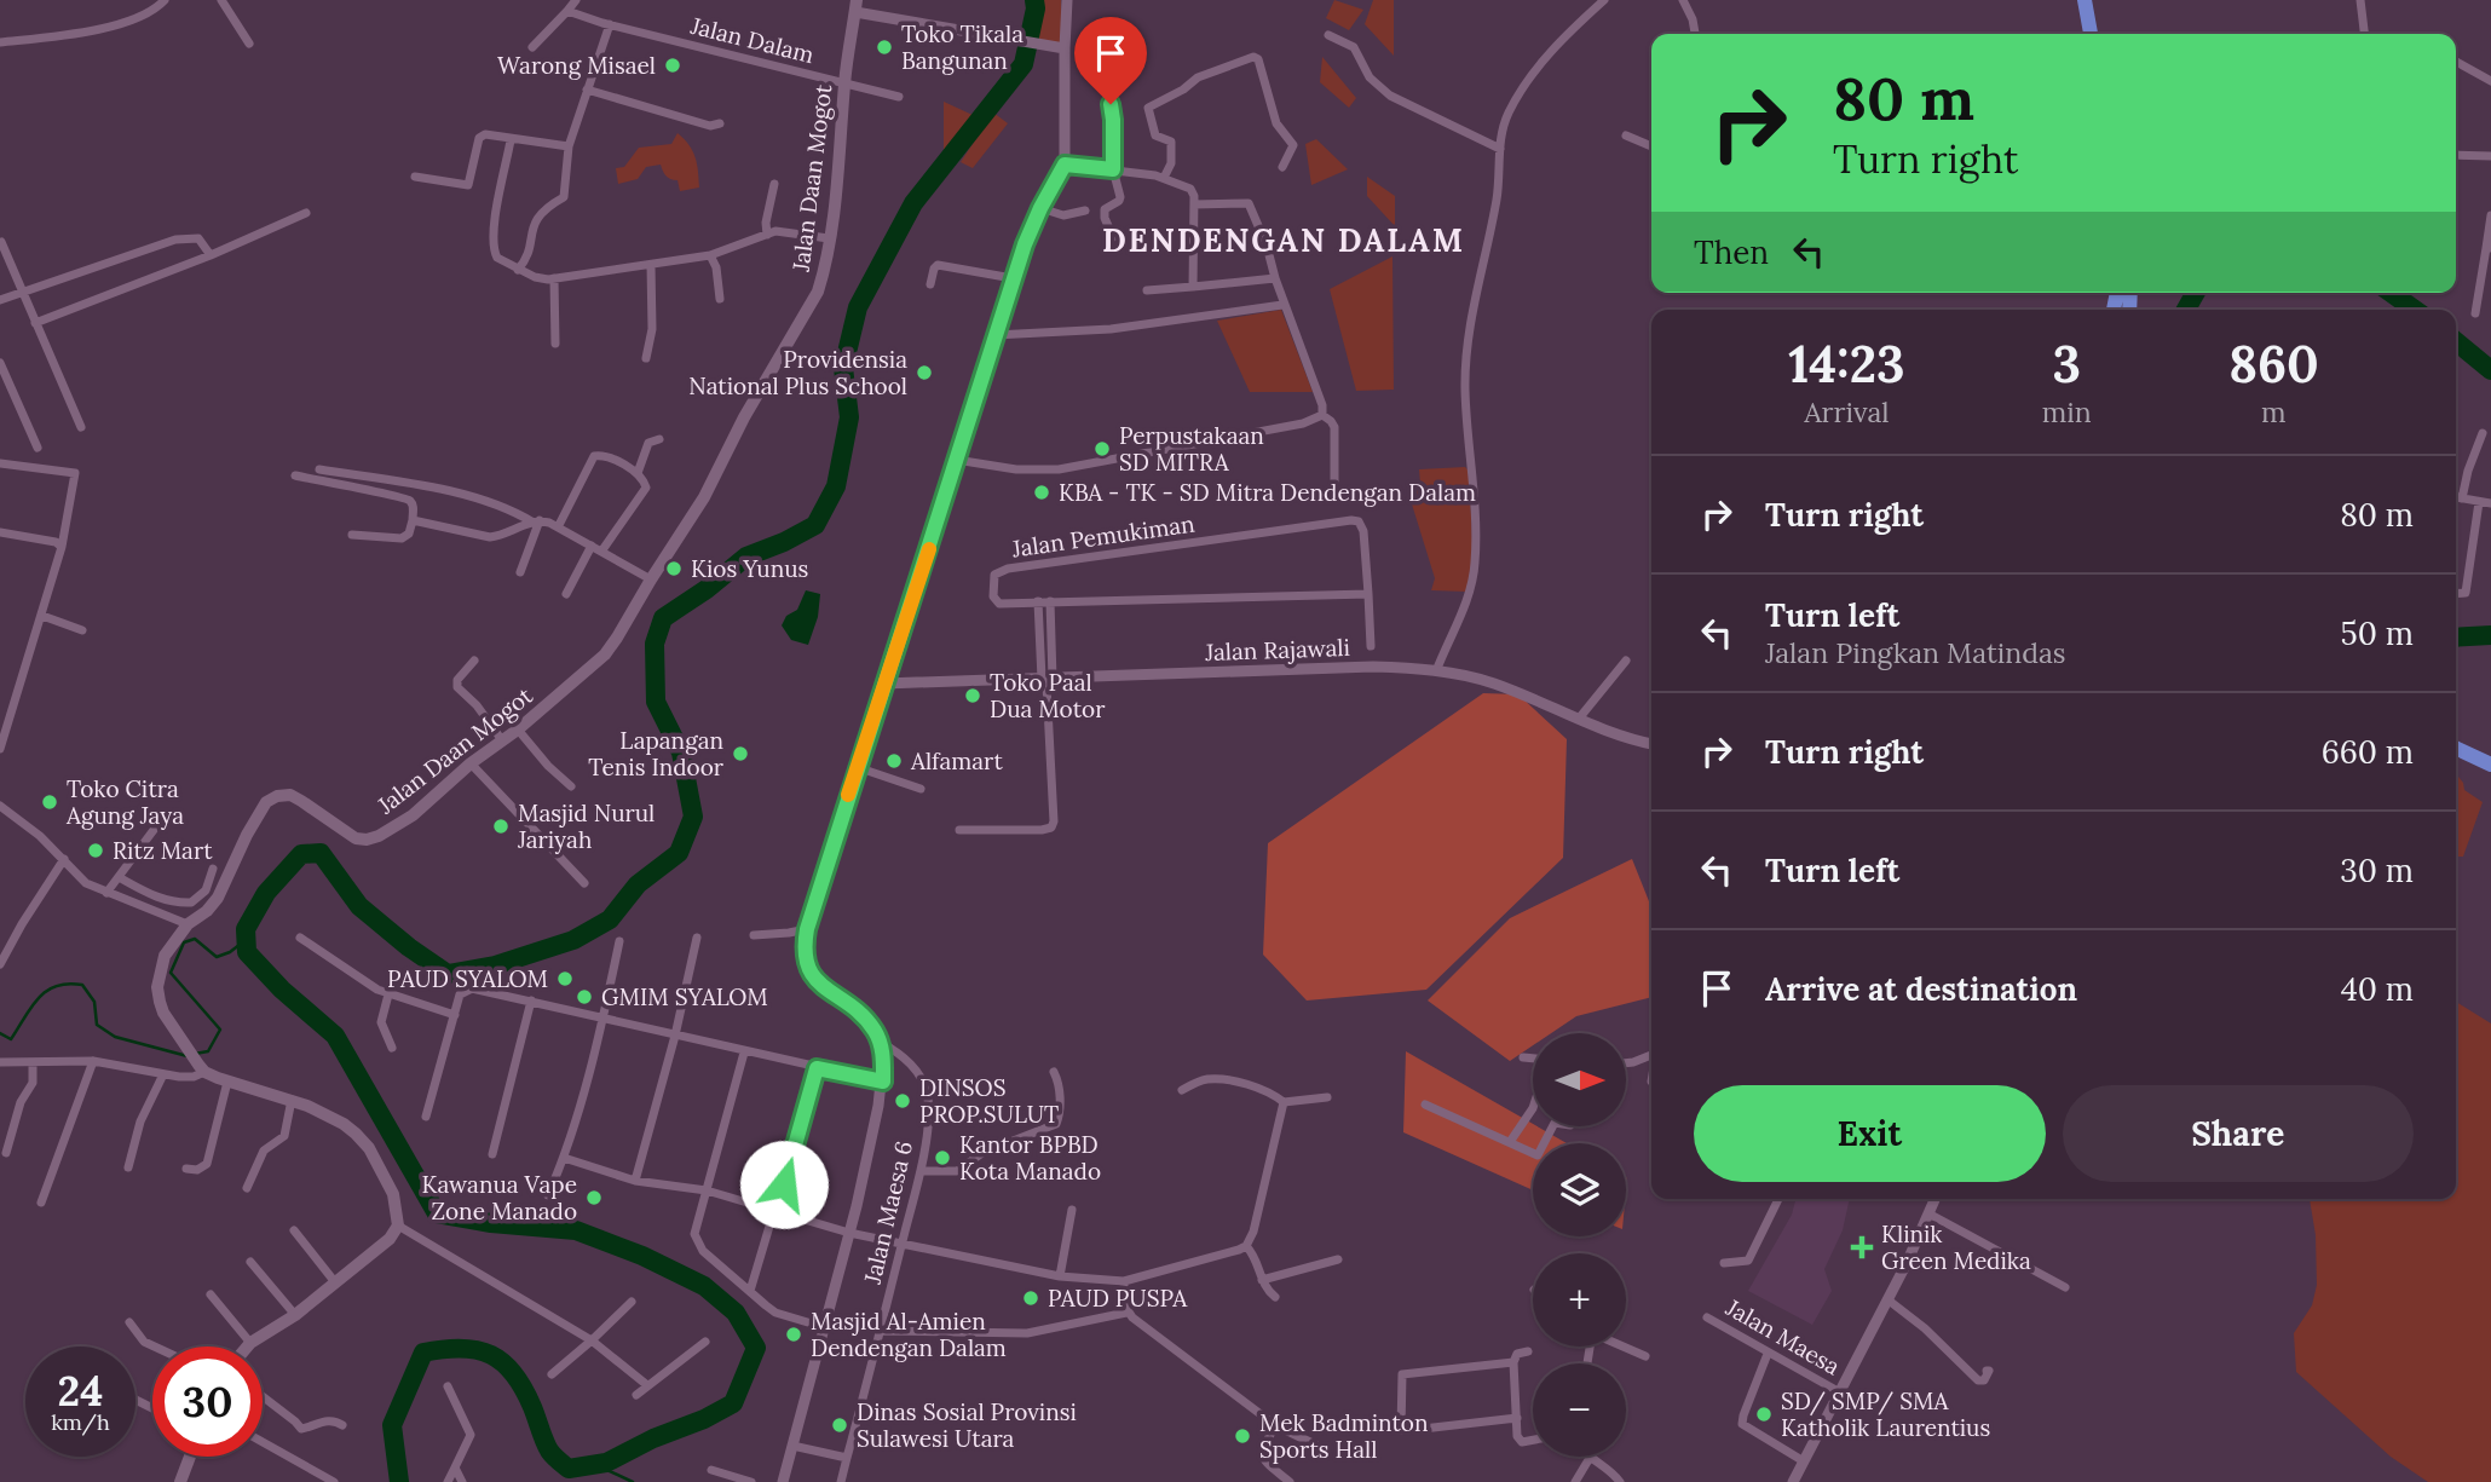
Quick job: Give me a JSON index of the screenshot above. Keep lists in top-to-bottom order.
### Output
{
  "streets": {
    "main road": ["Jalan Daan Mogot"],
    "street": [
      "Jalan Dalam",
      "Jalan Pemukiman",
      "Jalan Rajawali",
      "Jalan Maesa 6",
      "Jalan Maesa"
    ]
  },
  "crossings": [
    ["Jalan Dalam", "Jalan Daan Mogot"]
  ],
  "districts": ["DENDENGAN DALAM"],
  "places": {
    "other": [
      "Toko Tikala Bangunan",
      "Warong Misael",
      "Providensia National Plus School",
      "Perpustakaan SD MITRA",
      "KBA - TK - SD Mitra Dendengan Dalam",
      "Kios Yunus",
      "Toko Paal Dua Motor",
      "Lapangan Tenis Indoor",
      "Alfamart",
      "Toko Citra Agung Jaya",
      "Masjid Nurul Jariyah",
      "Ritz Mart",
      "PAUD SYALOM",
      "GMIM SYALOM",
      "DINSOS PROP.SULUT",
      "Kantor BPBD Kota Manado",
      "Kawanua Vape Zone Manado",
      "PAUD PUSPA",
      "Masjid Al-Amien Dendengan Dalam",
      "SD/ SMP/ SMA Katholik Laurentius",
      "Dinas Sosial Provinsi Sulawesi Utara",
      "Mek Badminton Sports Hall"
    ],
    "health": ["Klinik Green Medika"]
  },
  "north": "right",
  "page": {
    "turn": ["80 m", "Turn right"],
    "then": "Then",
    "eta": [
      "14:23",
      "Arrival",
      "3",
      "min",
      "860",
      "m"
    ],
    "list": [
      {
        "name": "Turn right",
        "value": "80 m"
      },
      {
        "name": "Turn left",
        "note": "Jalan Pingkan Matindas",
        "value": "50 m"
      },
      {
        "name": "Turn right",
        "value": "660 m"
      },
      {
        "name": "Turn left",
        "value": "30 m"
      },
      {
        "name": "Arrive at destination",
        "value": "40 m"
      }
    ],
    "map_buttons": ["+", "−"],
    "buttons": ["Exit", "Share"],
    "speed": "24 km/h",
    "limit": "30"
  }
}
